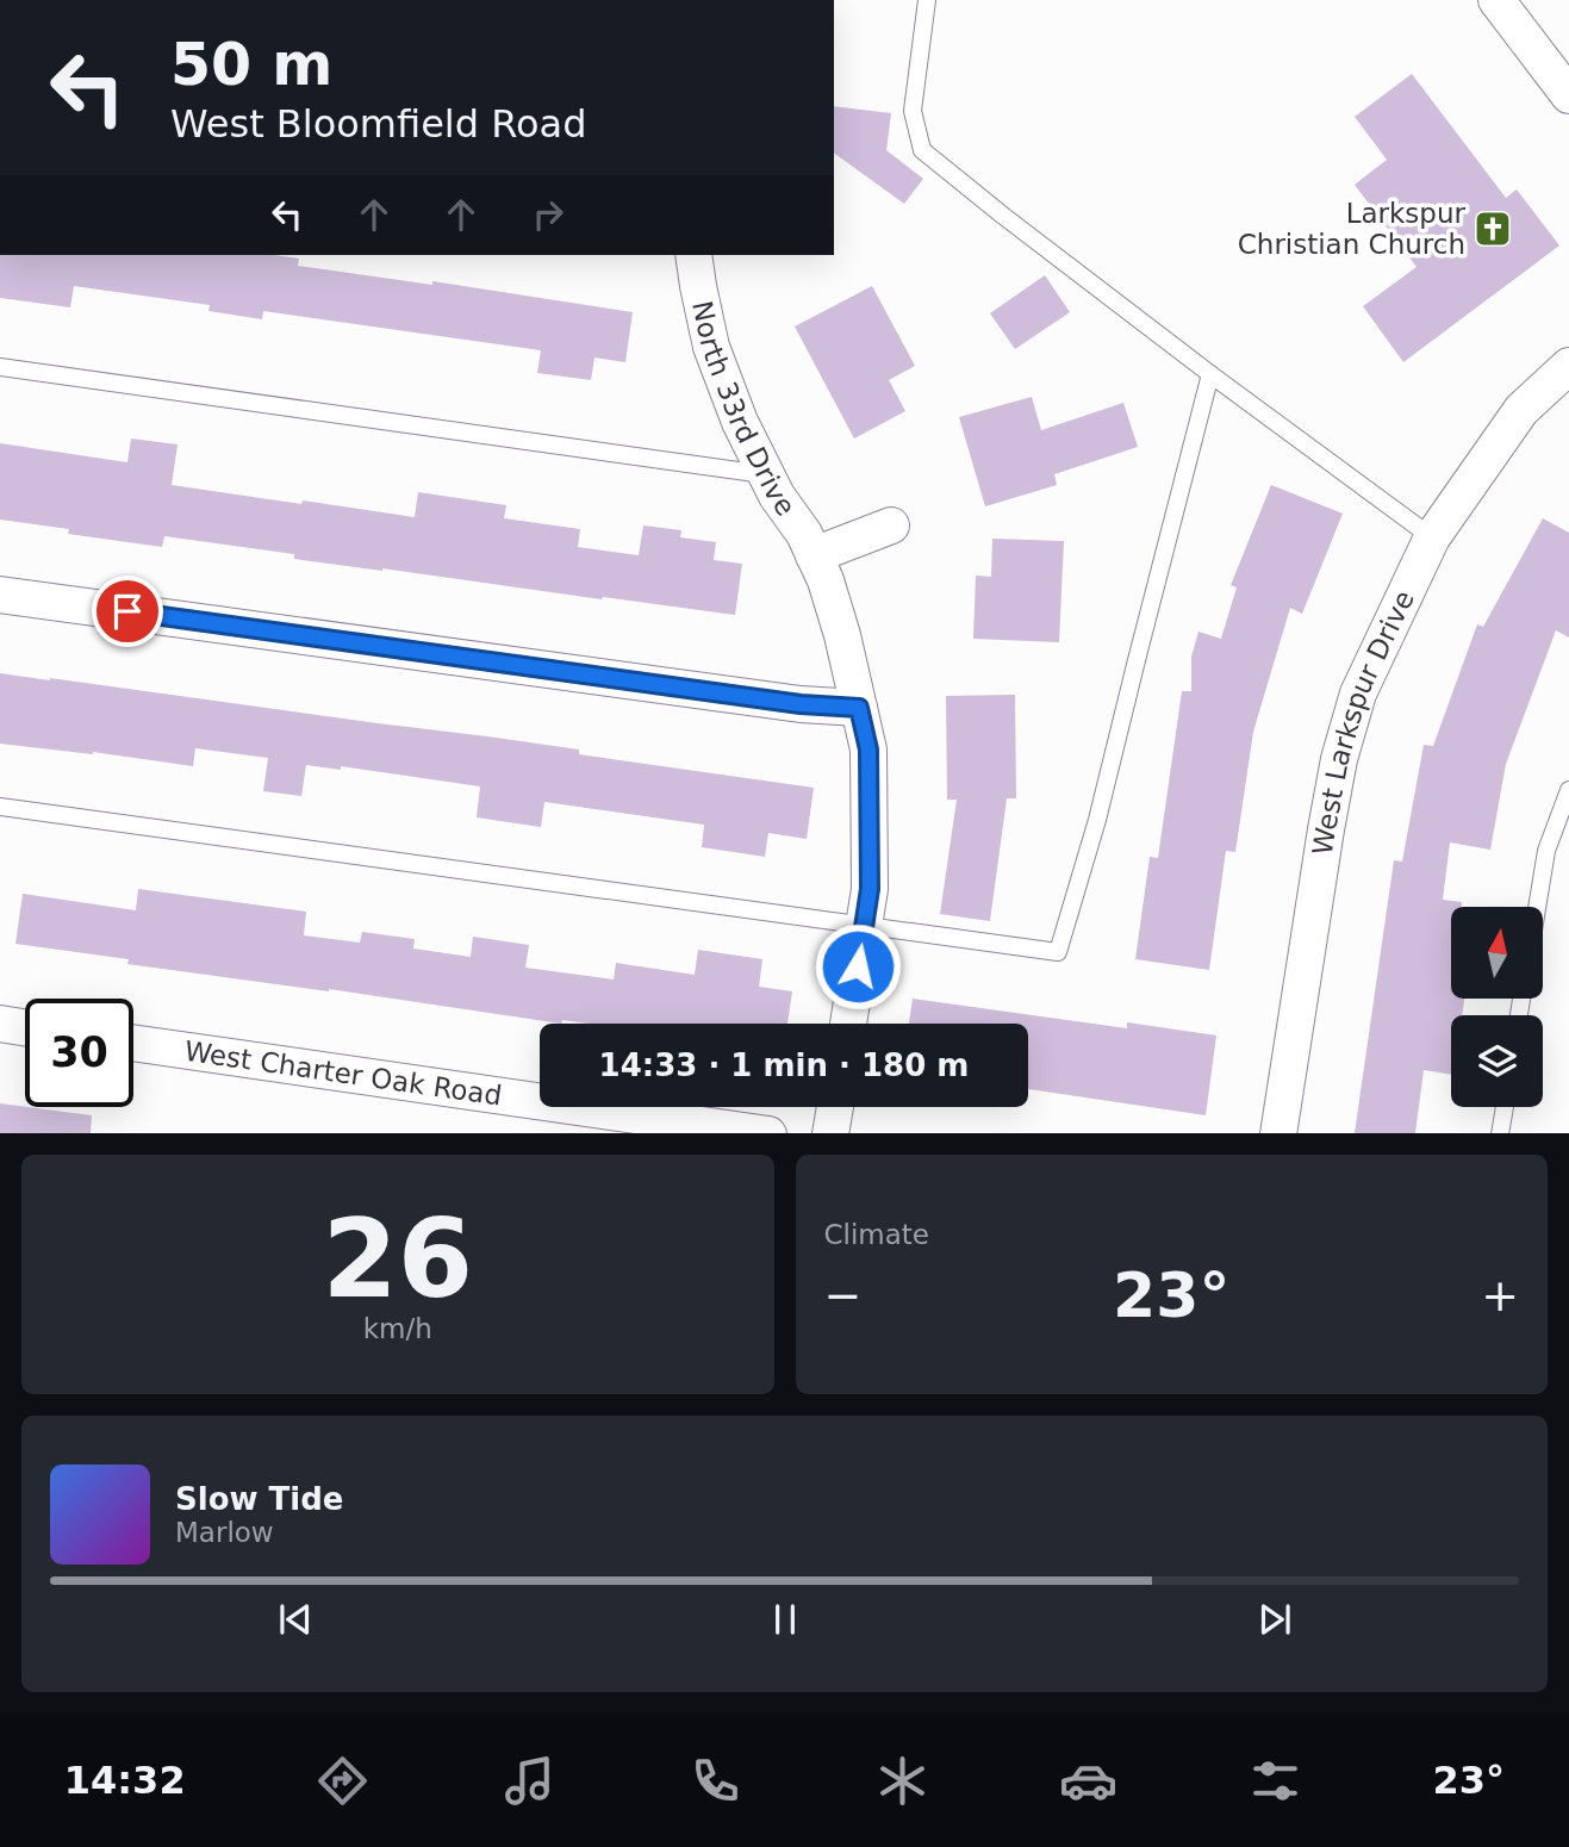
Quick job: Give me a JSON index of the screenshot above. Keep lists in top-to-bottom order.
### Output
{
  "streets": {
    "street": ["North 33rd Drive", "West Larkspur Drive", "West Charter Oak Road"]
  },
  "places": {
    "church": ["Larkspur Christian Church"]
  },
  "north": "top",
  "page": {
    "turn": ["50 m", "West Bloomfield Road"],
    "limit": "30",
    "trip": "14:33 · 1 min · 180 m",
    "tile": [
      ["26", "km/h"],
      "Climate"
    ],
    "heat": ["−", "23°", "+"],
    "song": ["Slow Tide", "Marlow"],
    "tabs": ["14:32", "23°"]
  }
}
